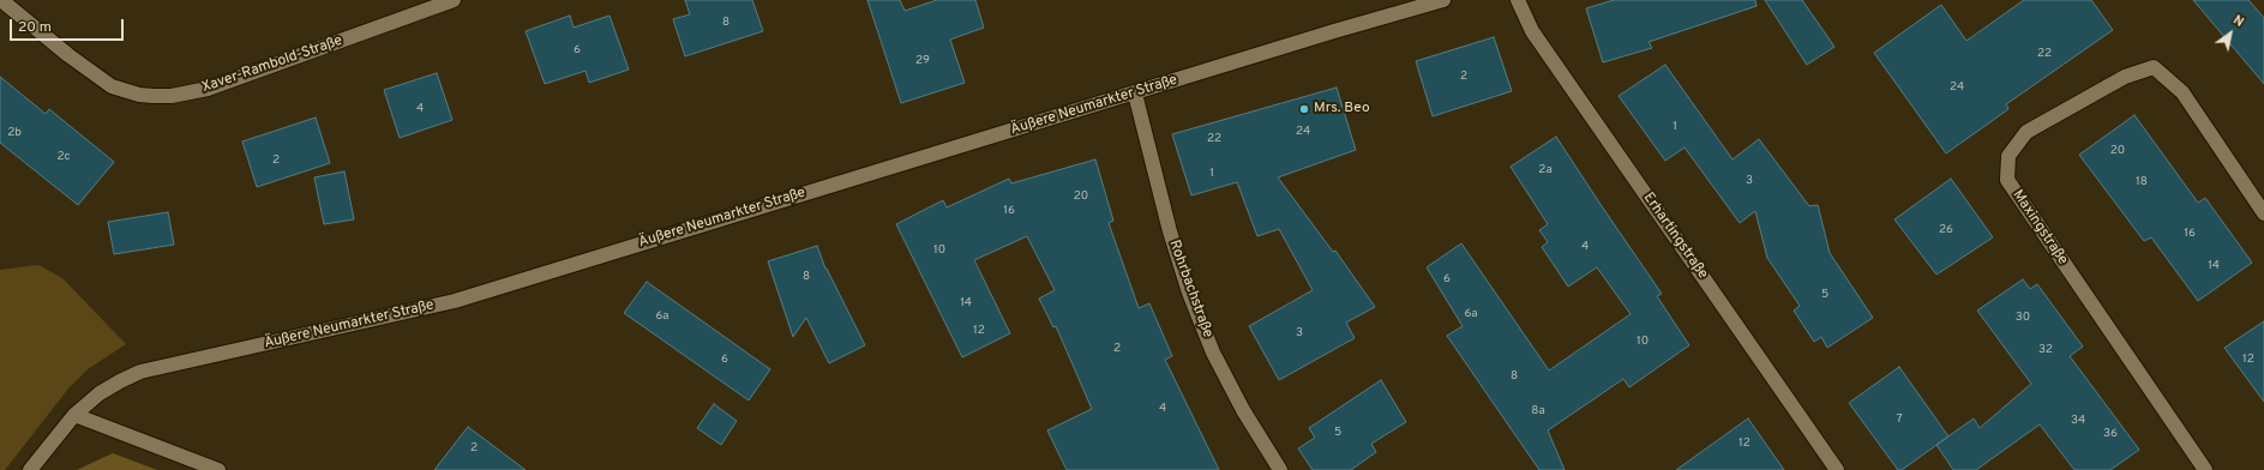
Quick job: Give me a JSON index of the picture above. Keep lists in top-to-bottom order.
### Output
{
  "streets": {
    "street": [
      "Xaver-Rambold-Straße",
      "Äußere Neumarkter Straße",
      "Maxingstraße",
      "Erhartingstraße",
      "Rohrbachstraße"
    ]
  },
  "crossings": [
    ["Äußere Neumarkter Straße", "Rohrbachstraße"]
  ],
  "places": ["Mrs. Beo"],
  "house_numbers": [
    "8",
    "6",
    "22",
    "29",
    "2",
    "24",
    "4",
    "1",
    "24",
    "2b",
    "22",
    "20",
    "2c",
    "2",
    "2a",
    "1",
    "3",
    "18",
    "20",
    "16",
    "26",
    "16",
    "4",
    "10",
    "14",
    "8",
    "6",
    "5",
    "14",
    "6a",
    "6a",
    "30",
    "12",
    "3",
    "10",
    "2",
    "32",
    "6",
    "12",
    "8",
    "4",
    "8a",
    "7",
    "34",
    "5",
    "36",
    "12",
    "2"
  ],
  "scale_bar": "20 m",
  "north": "top right"
}
